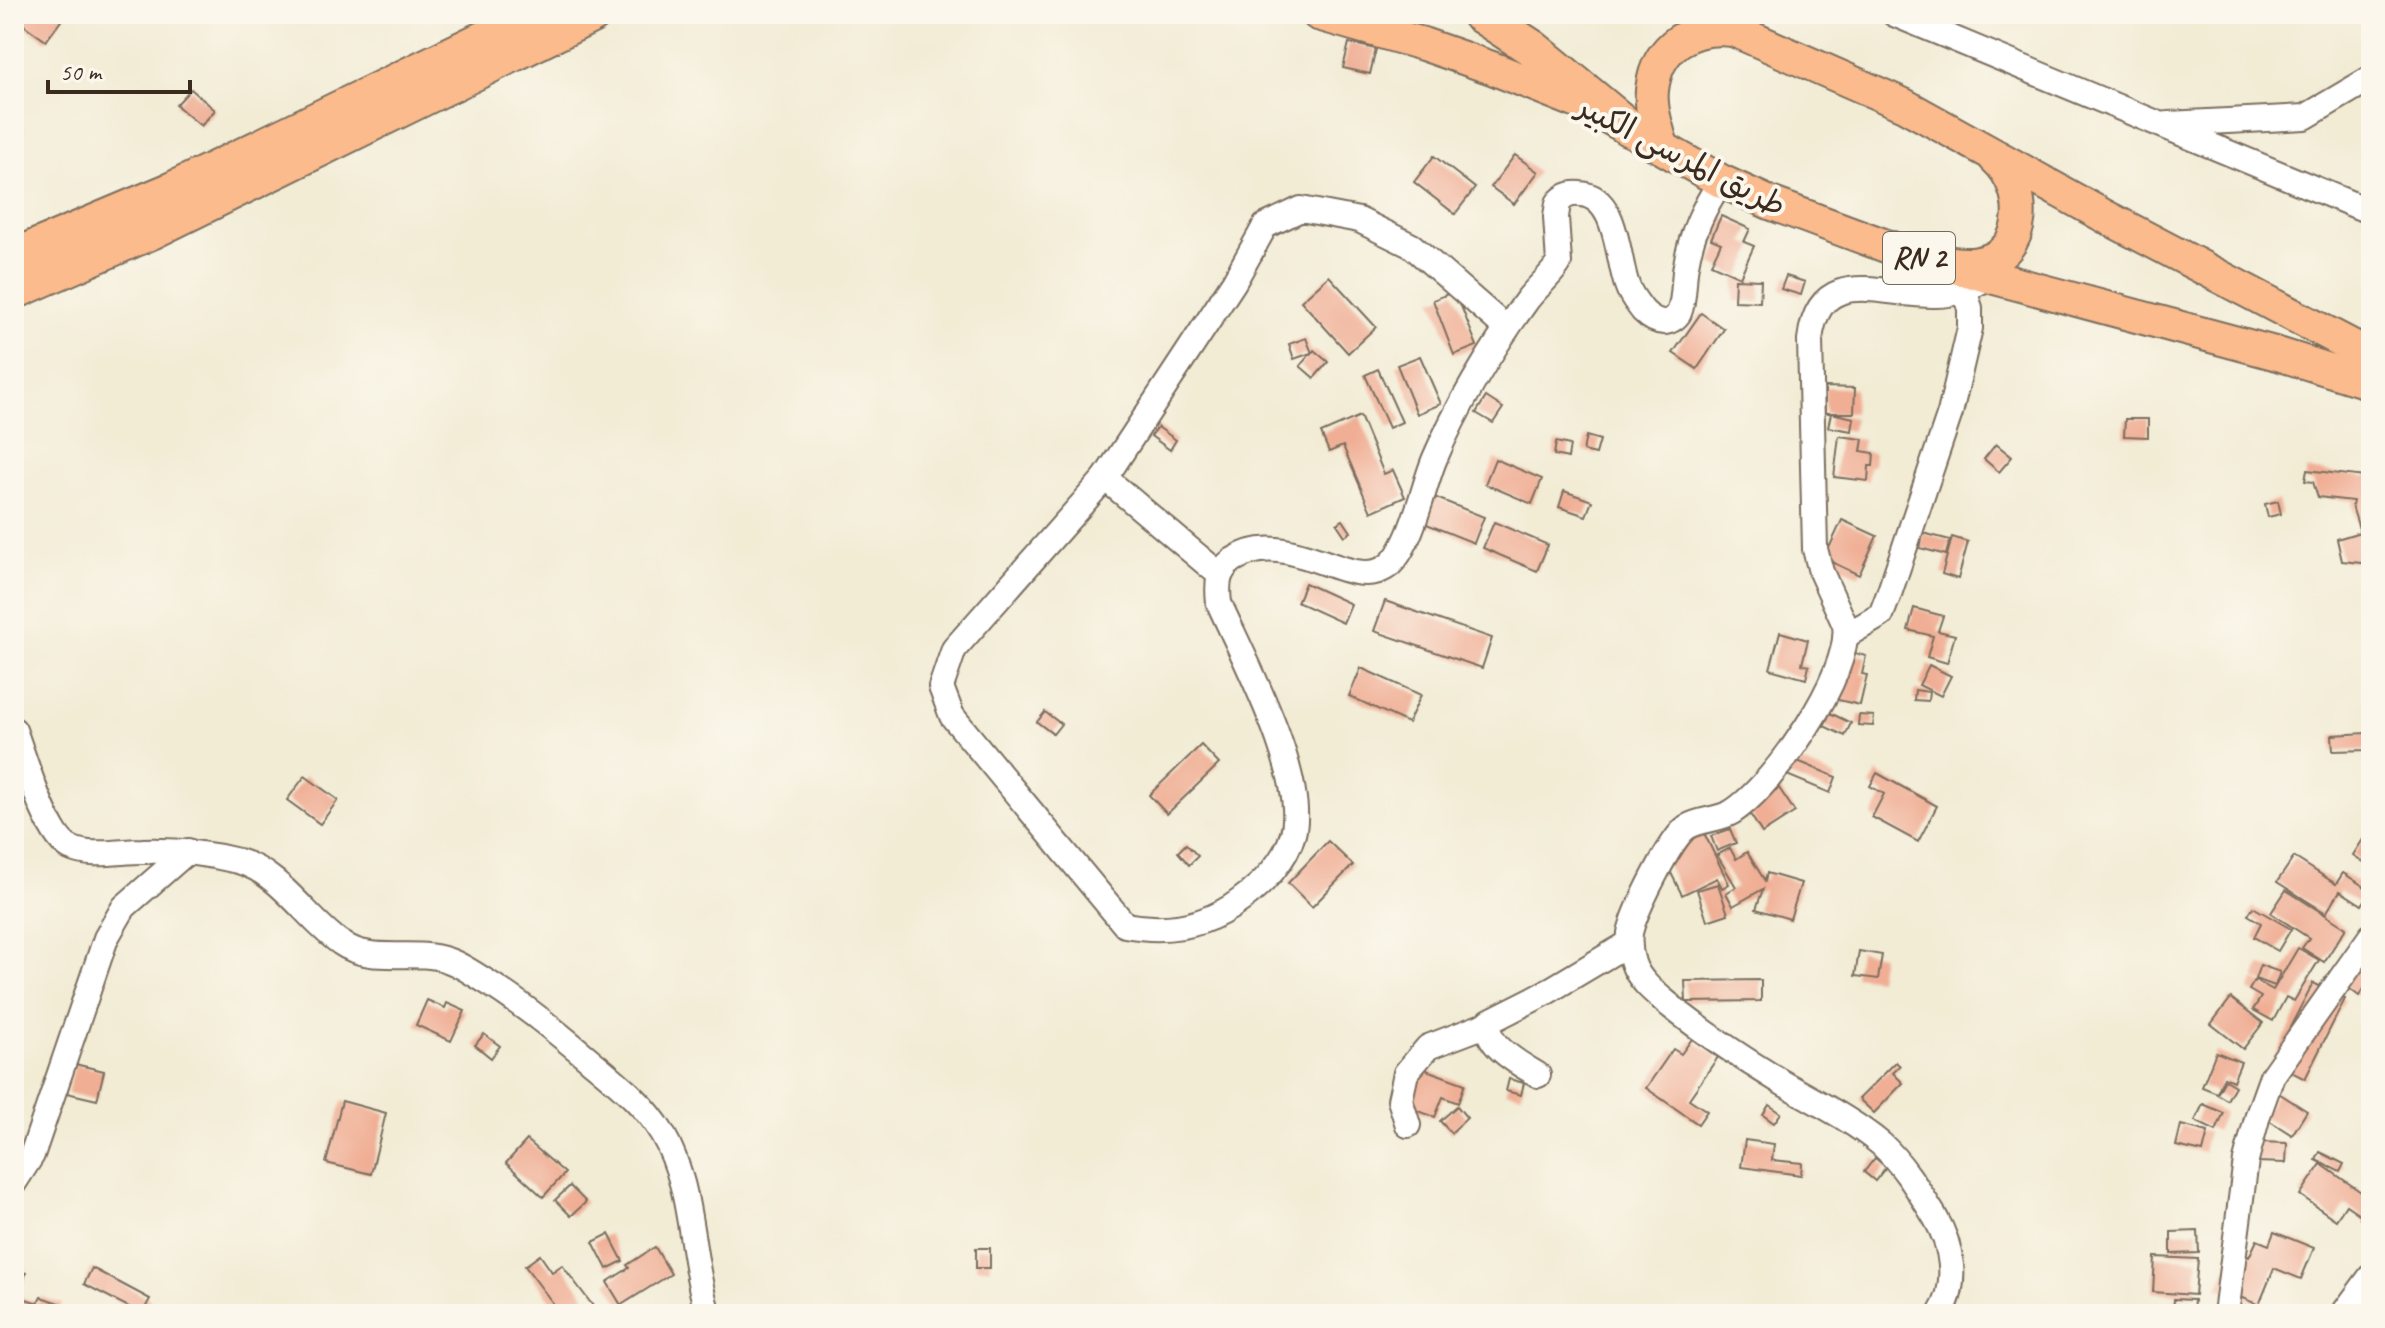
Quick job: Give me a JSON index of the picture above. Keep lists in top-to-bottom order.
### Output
{
  "streets": {
    "main road": ["طريق المرسى الكبير", "RN 2"]
  },
  "scale_bar": "50 m"
}
